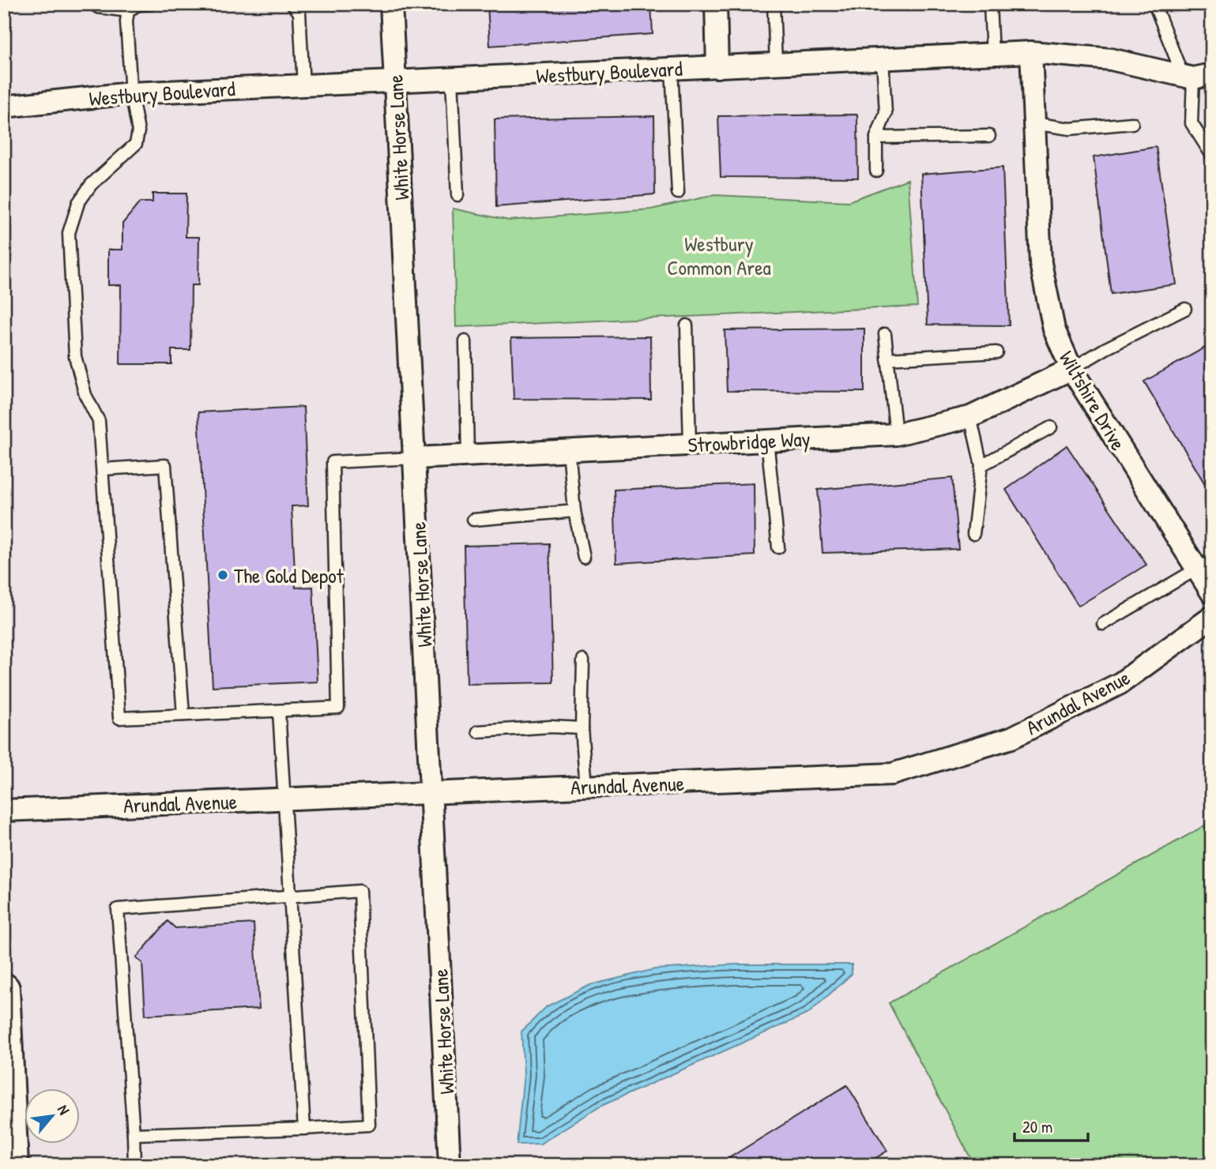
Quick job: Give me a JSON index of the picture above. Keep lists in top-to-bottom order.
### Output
{
  "streets": {
    "street": [
      "Westbury Boulevard",
      "White Horse Lane",
      "Wiltshire Drive",
      "Strowbridge Way",
      "Arundal Avenue"
    ]
  },
  "crossings": [
    ["Westbury Boulevard", "White Horse Lane"],
    ["Westbury Boulevard", "Wiltshire Drive"],
    ["White Horse Lane", "Strowbridge Way"],
    ["White Horse Lane", "Arundal Avenue"],
    ["Wiltshire Drive", "Strowbridge Way"]
  ],
  "parks": ["Westbury Common Area"],
  "places": ["The Gold Depot"],
  "scale_bar": "20 m",
  "north": "top right"
}
